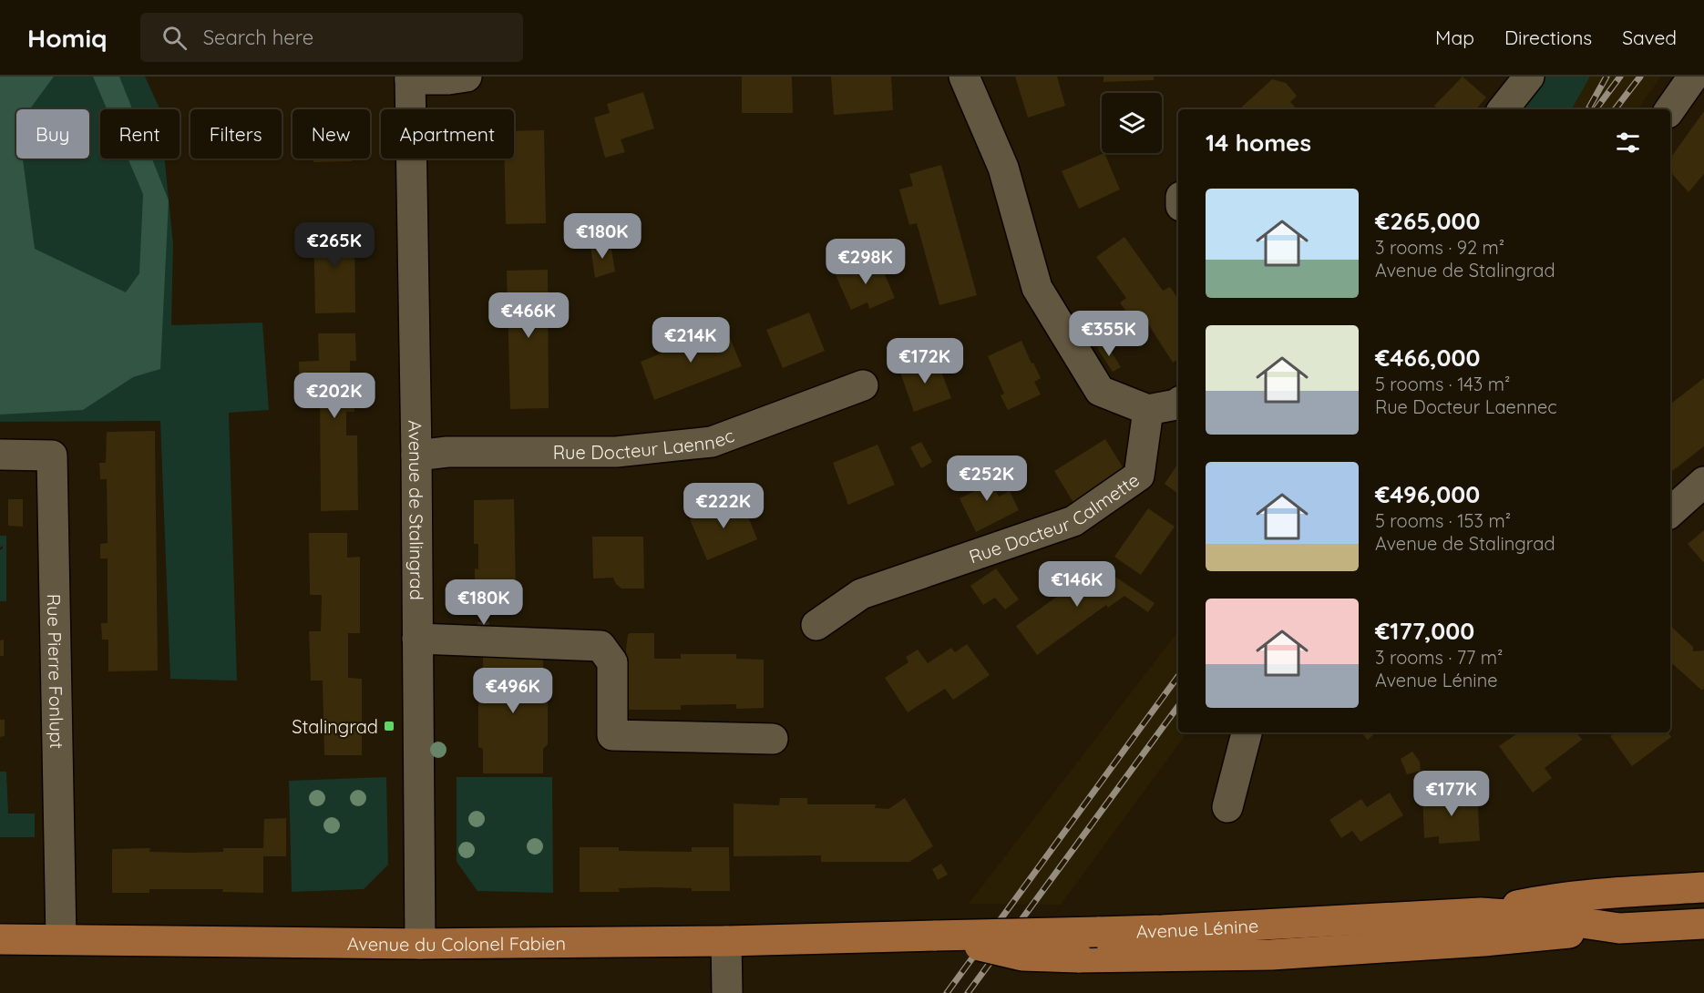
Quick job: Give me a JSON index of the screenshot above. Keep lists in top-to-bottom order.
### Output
{
  "streets": {
    "main road": ["Avenue Lénine", "Avenue du Colonel Fabien"],
    "street": [
      "Rue Docteur Laennec",
      "Avenue de Stalingrad",
      "Rue Docteur Calmette",
      "Rue Pierre Fonlupt"
    ]
  },
  "crossings": [
    ["Rue Docteur Laennec", "Avenue de Stalingrad"],
    ["Avenue de Stalingrad", "Avenue du Colonel Fabien"],
    ["Rue Pierre Fonlupt", "Avenue du Colonel Fabien"],
    ["Avenue Lénine", "Avenue du Colonel Fabien"]
  ],
  "places": {
    "transit": ["Stalingrad"]
  },
  "page": {
    "header": "Homiq",
    "search": "Search here",
    "nav": ["Map", "Directions", "Saved"],
    "chip": [
      "Buy",
      "Rent",
      "Filters",
      "New",
      "Apartment"
    ],
    "heading": "14 homes",
    "list": [
      {
        "name": "€265,000",
        "note": "3 rooms · 92 m² · Avenue de Stalingrad"
      },
      {
        "name": "€466,000",
        "note": "5 rooms · 143 m² · Rue Docteur Laennec"
      },
      {
        "name": "€496,000",
        "note": "5 rooms · 153 m² · Avenue de Stalingrad"
      },
      {
        "name": "€177,000",
        "note": "3 rooms · 77 m² · Avenue Lénine"
      }
    ],
    "price": [
      "€180K",
      "€265K",
      "€298K",
      "€466K",
      "€355K",
      "€214K",
      "€172K",
      "€202K",
      "€252K",
      "€222K",
      "€146K",
      "€180K",
      "€496K",
      "€177K"
    ]
  }
}
